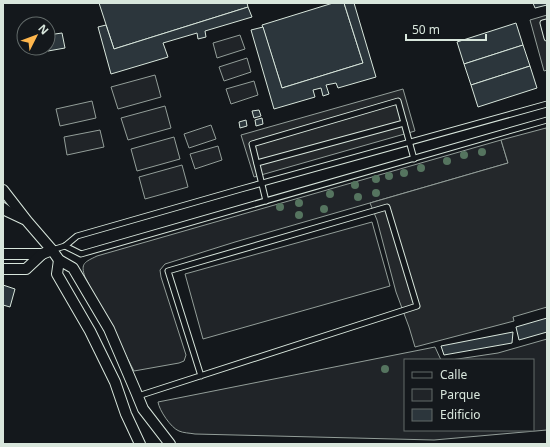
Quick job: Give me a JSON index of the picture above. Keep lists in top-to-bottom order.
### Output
{
  "legend": ["Calle", "Parque", "Edificio"],
  "scale_bar": "50 m",
  "north": "top right"
}
